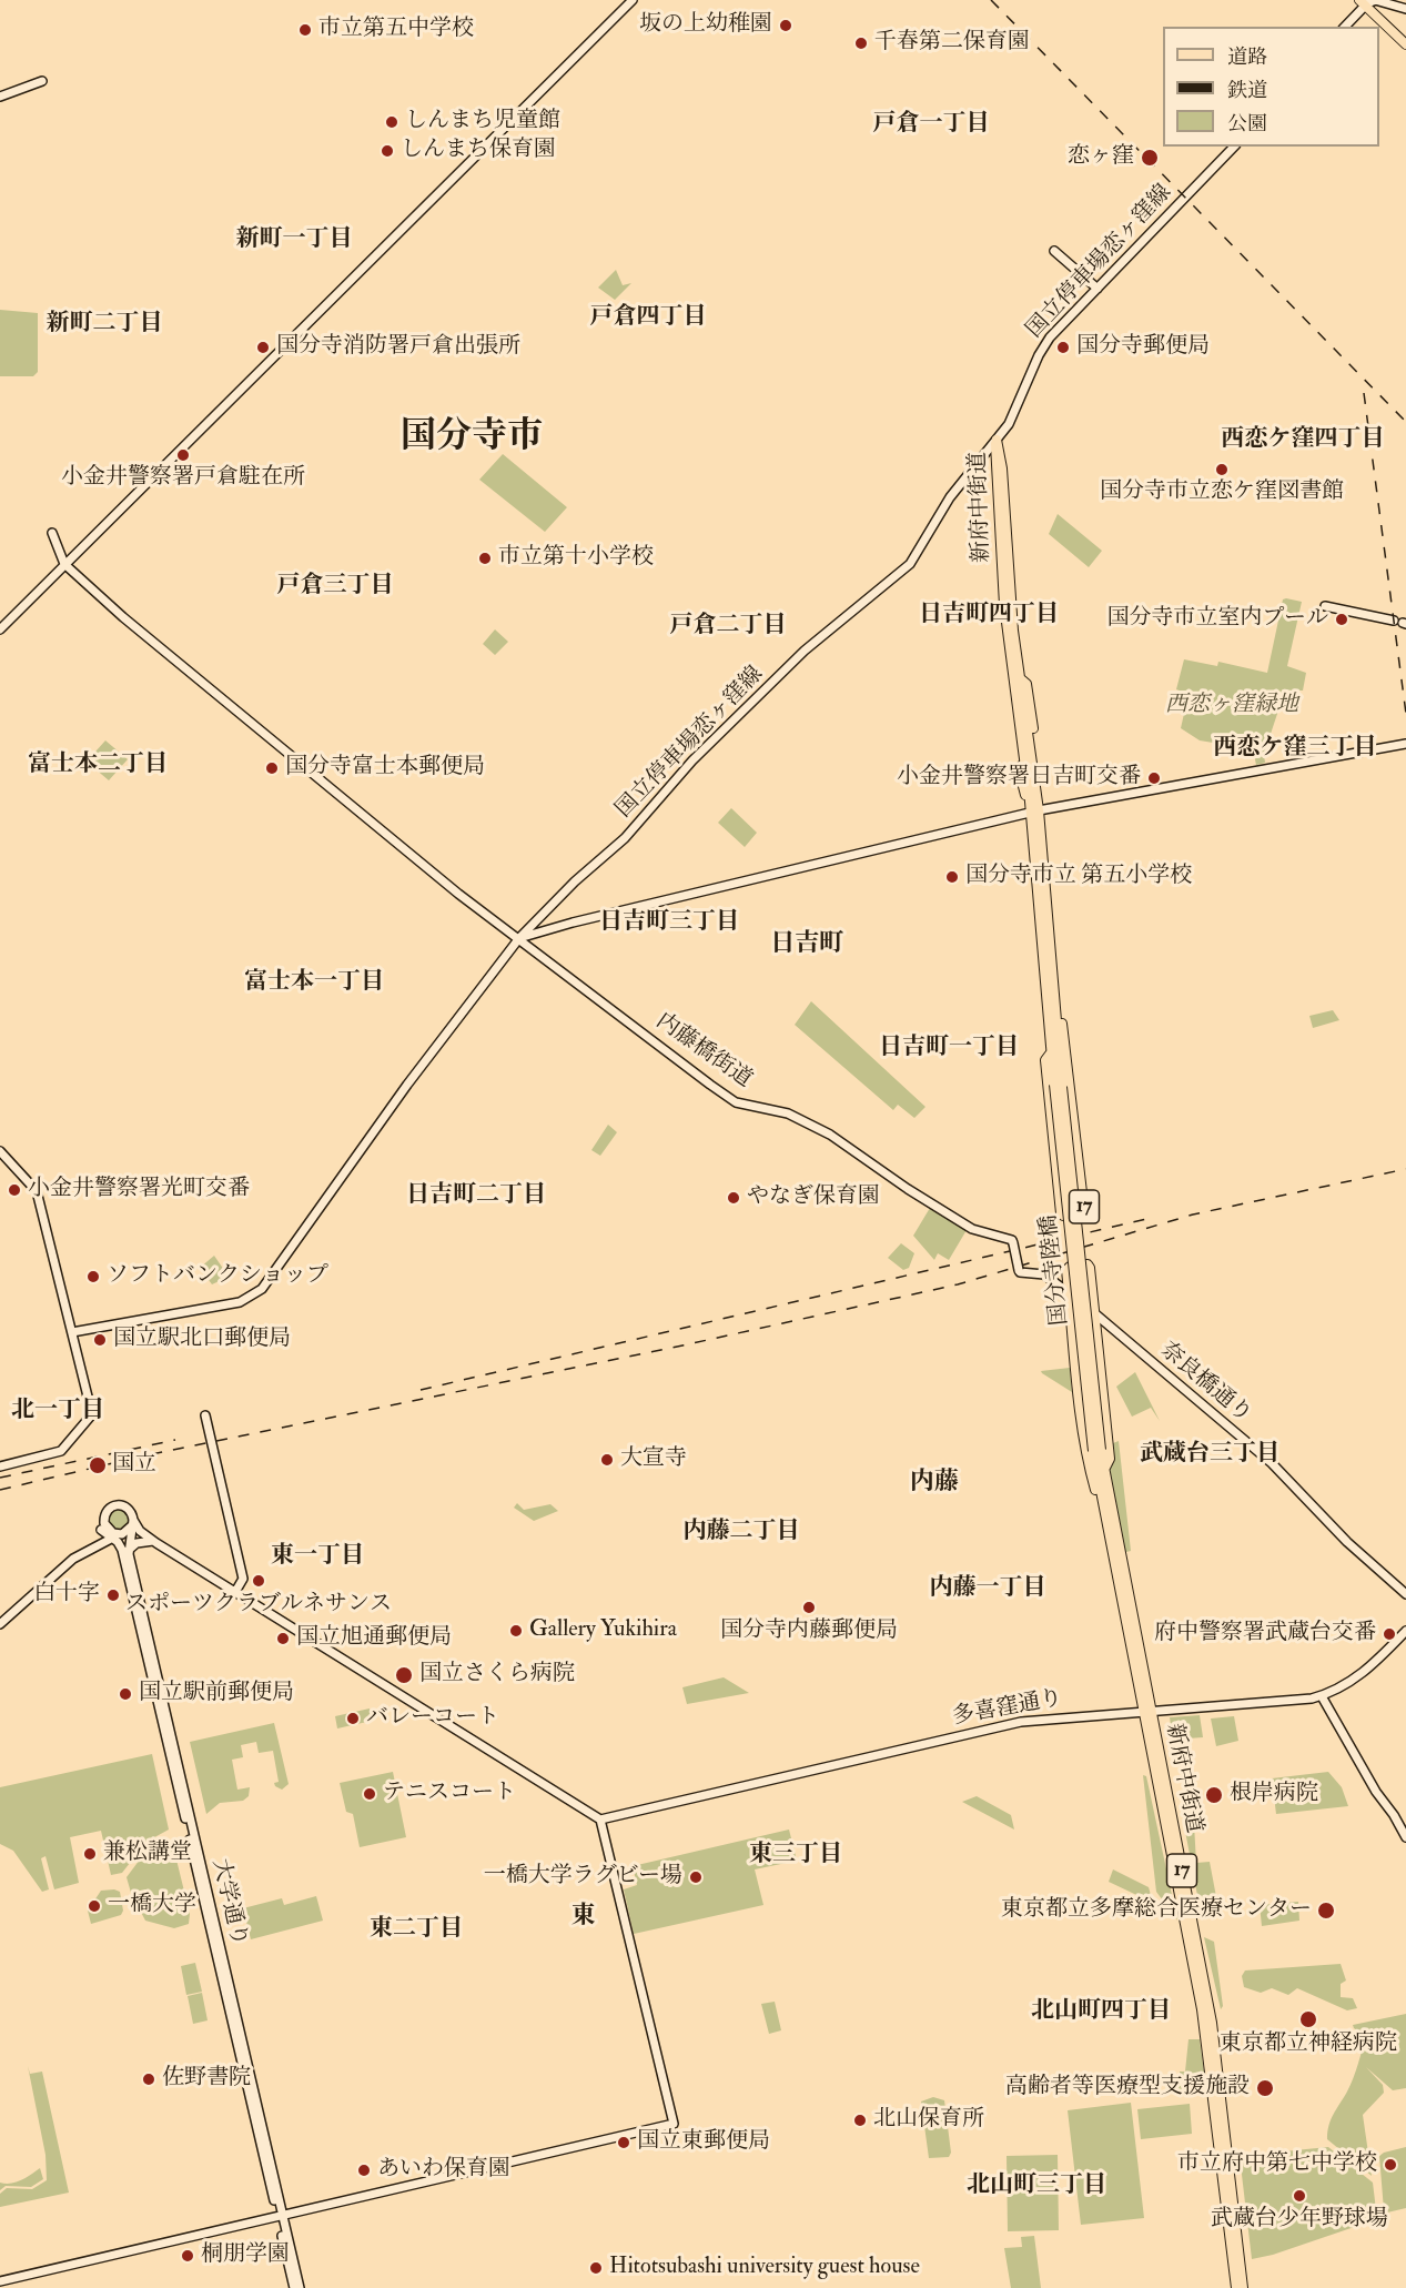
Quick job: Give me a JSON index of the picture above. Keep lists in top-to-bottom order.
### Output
{
  "streets": {
    "main road": [
      "国立停車場恋ヶ窪線",
      "新府中街道",
      "内藤橋街道",
      "17",
      "国分寺陸橋",
      "奈良橋通り",
      "多喜窪通り",
      "大学通り"
    ]
  },
  "crossings": [
    ["国立停車場恋ヶ窪線", "新府中街道"],
    ["国立停車場恋ヶ窪線", "内藤橋街道"],
    ["新府中街道", "17"],
    ["新府中街道", "国分寺陸橋"],
    ["新府中街道", "多喜窪通り"],
    ["内藤橋街道", "17"],
    ["17", "奈良橋通り"]
  ],
  "districts": [
    "戸倉一丁目",
    "新町一丁目",
    "戸倉四丁目",
    "新町二丁目",
    "国分寺市",
    "西恋ケ窪四丁目",
    "戸倉三丁目",
    "日吉町四丁目",
    "戸倉二丁目",
    "西恋ケ窪三丁目",
    "富士本二丁目",
    "日吉町三丁目",
    "日吉町",
    "富士本一丁目",
    "日吉町一丁目",
    "日吉町二丁目",
    "北一丁目",
    "武蔵台三丁目",
    "内藤",
    "内藤二丁目",
    "東一丁目",
    "内藤一丁目",
    "東三丁目",
    "東",
    "東二丁目",
    "北山町四丁目",
    "北山町三丁目"
  ],
  "parks": ["西恋ヶ窪緑地"],
  "places": [
    "坂の上幼稚園",
    "市立第五中学校",
    "千春第二保育園",
    "しんまち児童館",
    "しんまち保育園",
    "恋ヶ窪",
    "国分寺消防署戸倉出張所",
    "国分寺郵便局",
    "小金井警察署戸倉駐在所",
    "国分寺市立恋ケ窪図書館",
    "市立第十小学校",
    "国分寺市立室内プール",
    "国分寺富士本郵便局",
    "小金井警察署日吉町交番",
    "国分寺市立 第五小学校",
    "小金井警察署光町交番",
    "やなぎ保育園",
    "ソフトバンクショップ",
    "国立駅北口郵便局",
    "大宣寺",
    "国立",
    "スポーツクラブルネサンス",
    "白十字",
    "国分寺内藤郵便局",
    "Gallery Yukihira",
    "府中警察署武蔵台交番",
    "国立旭通郵便局",
    "国立さくら病院",
    "国立駅前郵便局",
    "バレーコート",
    "テニスコート",
    "根岸病院",
    "兼松講堂",
    "一橋大学ラグビー場",
    "一橋大学",
    "東京都立多摩総合医療センター",
    "東京都立神経病院",
    "佐野書院",
    "高齢者等医療型支援施設",
    "北山保育所",
    "国立東郵便局",
    "市立府中第七中学校",
    "あいわ保育園",
    "武蔵台少年野球場",
    "桐朋学園",
    "Hitotsubashi university guest house"
  ],
  "legend": ["道路", "鉄道", "公園"]
}
